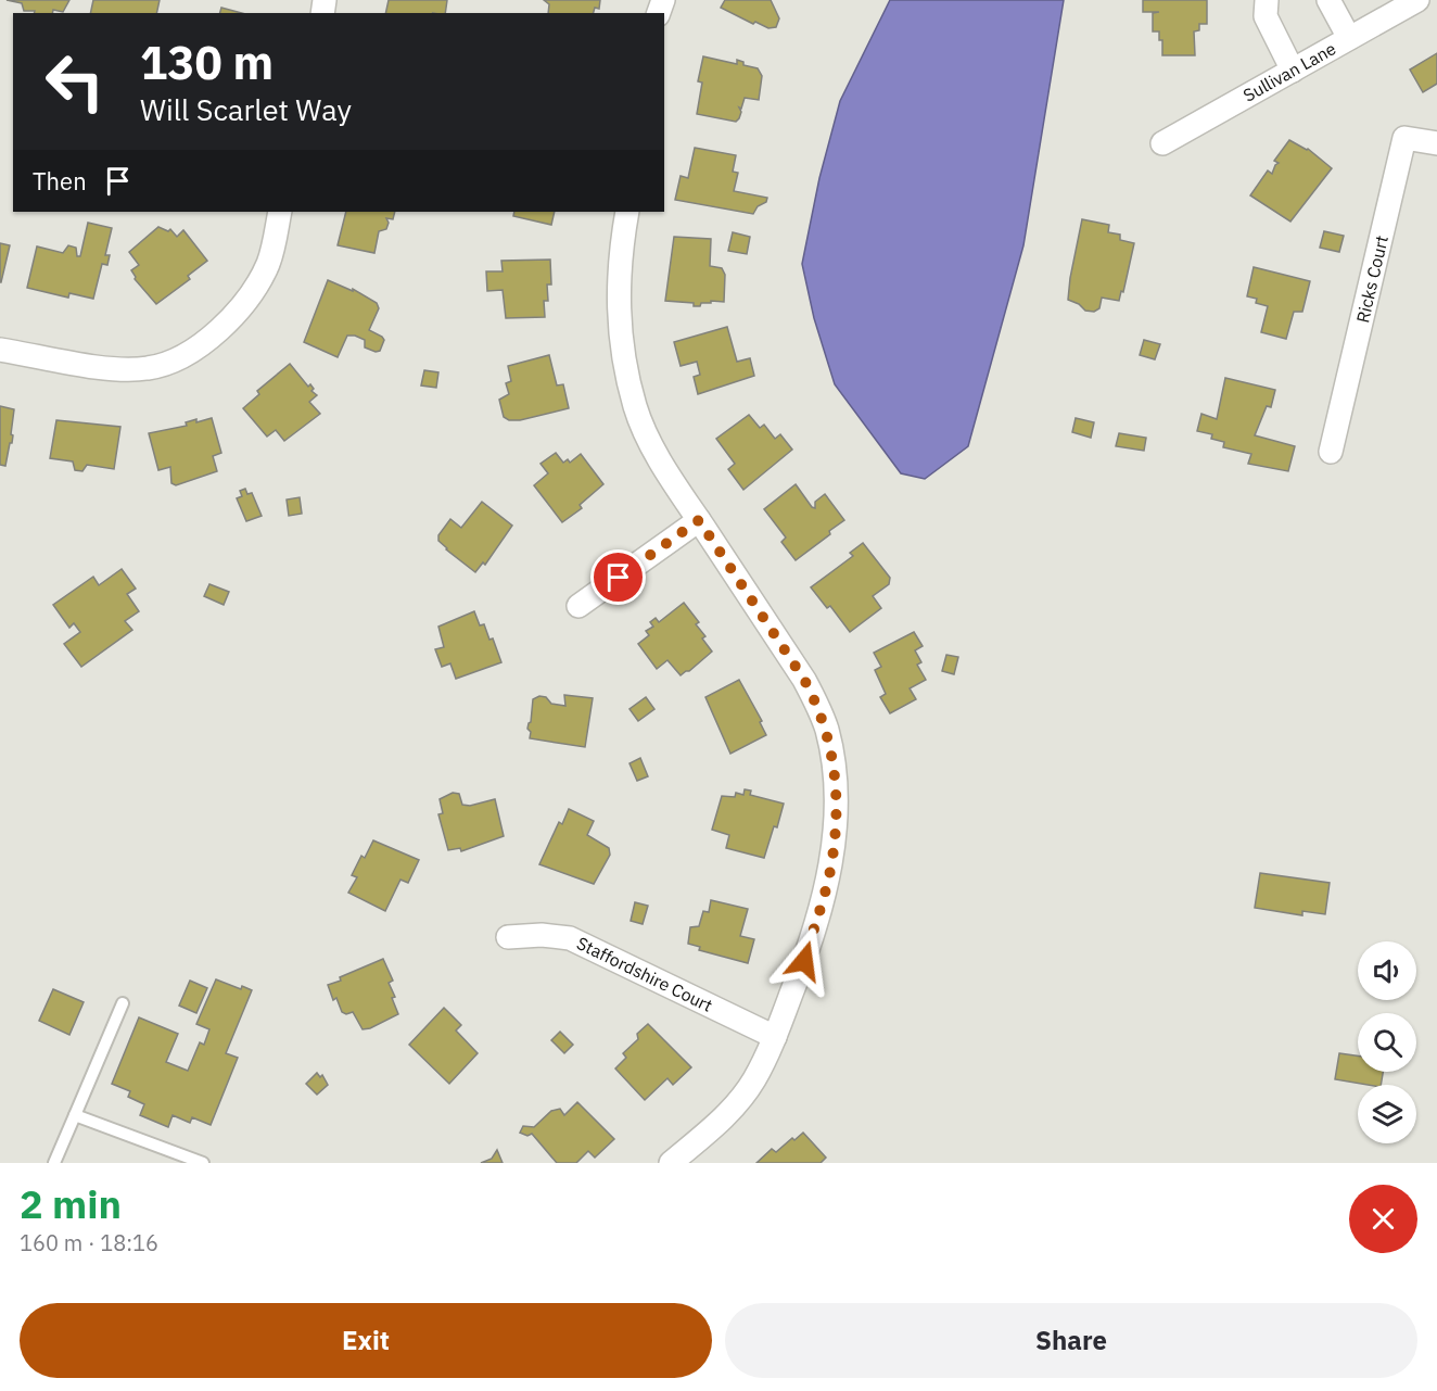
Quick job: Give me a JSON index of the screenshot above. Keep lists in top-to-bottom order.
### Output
{
  "streets": {
    "street": ["Sullivan Lane", "Ricks Court", "Staffordshire Court"]
  },
  "page": {
    "turn": ["130 m", "Will Scarlet Way"],
    "then": "Then",
    "heading": ["2 min", "160 m · 18:16"],
    "buttons": ["Exit", "Share"]
  }
}
